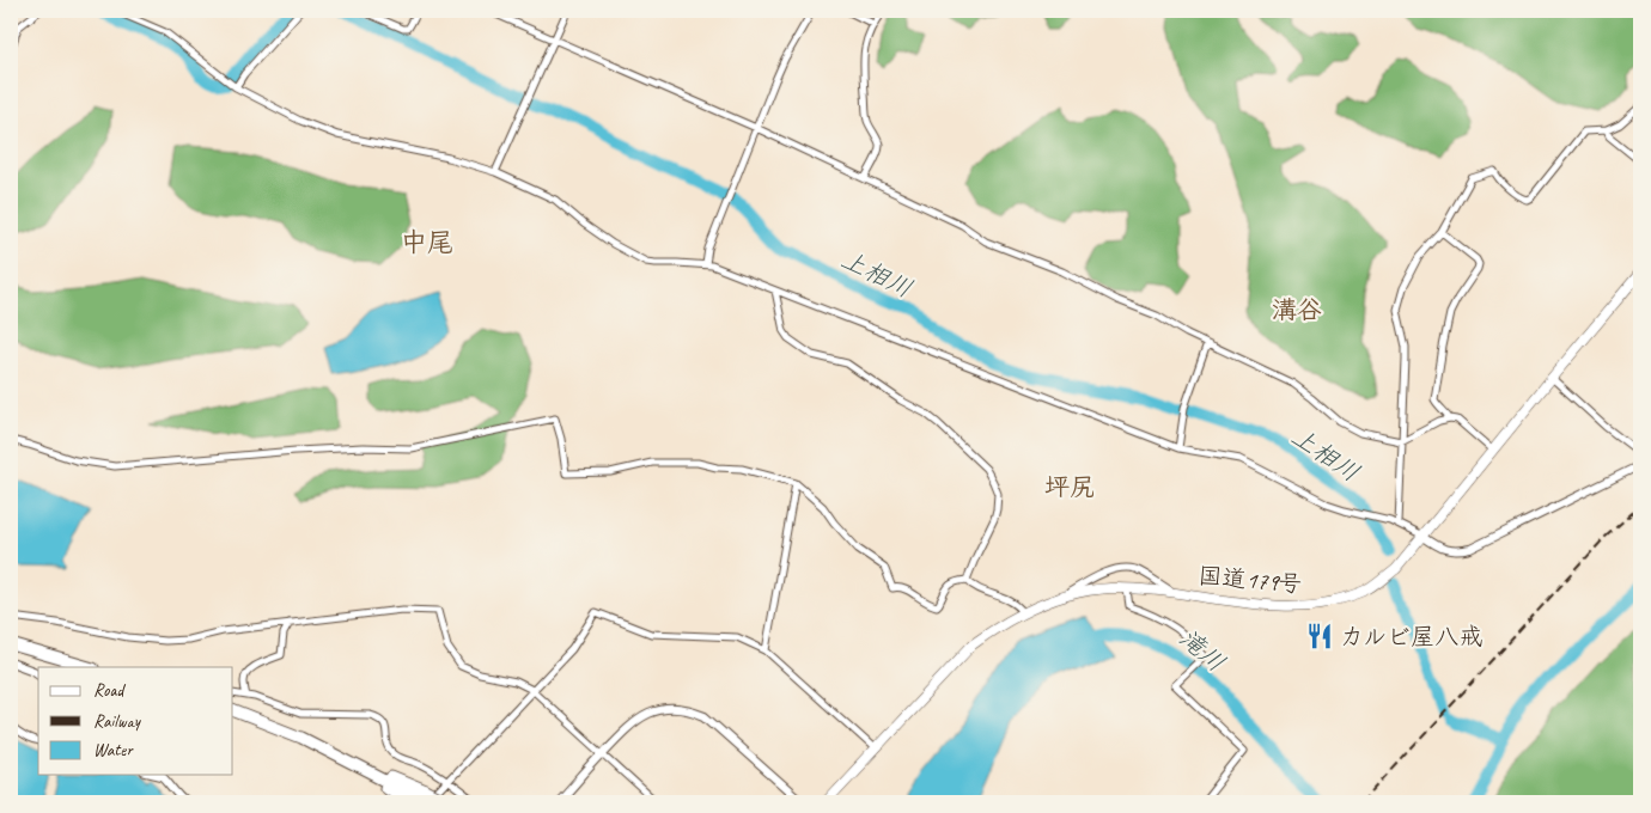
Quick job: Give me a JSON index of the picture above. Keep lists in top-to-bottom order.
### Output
{
  "streets": {
    "highway": ["国道179号"]
  },
  "districts": ["中尾", "溝谷", "坪尻"],
  "water": ["上相川", "滝川"],
  "places": {
    "restaurant": ["カルビ屋八戒"]
  },
  "legend": ["Road", "Railway", "Water"]
}
